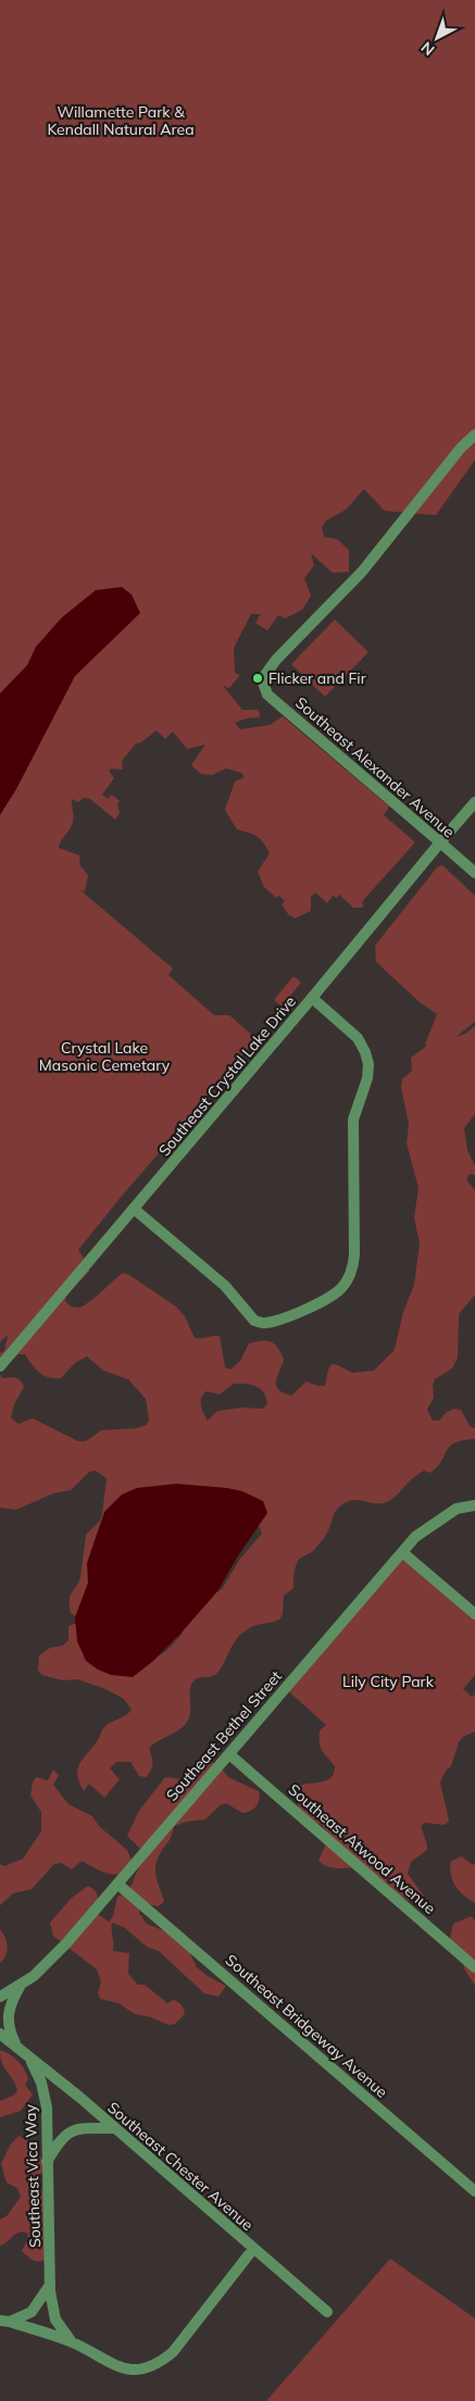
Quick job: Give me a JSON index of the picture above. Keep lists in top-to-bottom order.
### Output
{
  "streets": {
    "street": [
      "Southeast Alexander Avenue",
      "Southeast Crystal Lake Drive",
      "Southeast Bethel Street",
      "Southeast Atwood Avenue",
      "Southeast Bridgeway Avenue",
      "Southeast Chester Avenue",
      "Southeast Vica Way"
    ]
  },
  "crossings": [
    ["Southeast Alexander Avenue", "Southeast Crystal Lake Drive"],
    ["Southeast Bethel Street", "Southeast Atwood Avenue"],
    ["Southeast Bethel Street", "Southeast Bridgeway Avenue"],
    ["Southeast Chester Avenue", "Southeast Vica Way"]
  ],
  "parks": ["Willamette Park & Kendall Natural Area", "Crystal Lake Masonic Cemetary", "Lily City Park"],
  "places": ["Flicker and Fir"],
  "north": "bottom left"
}
